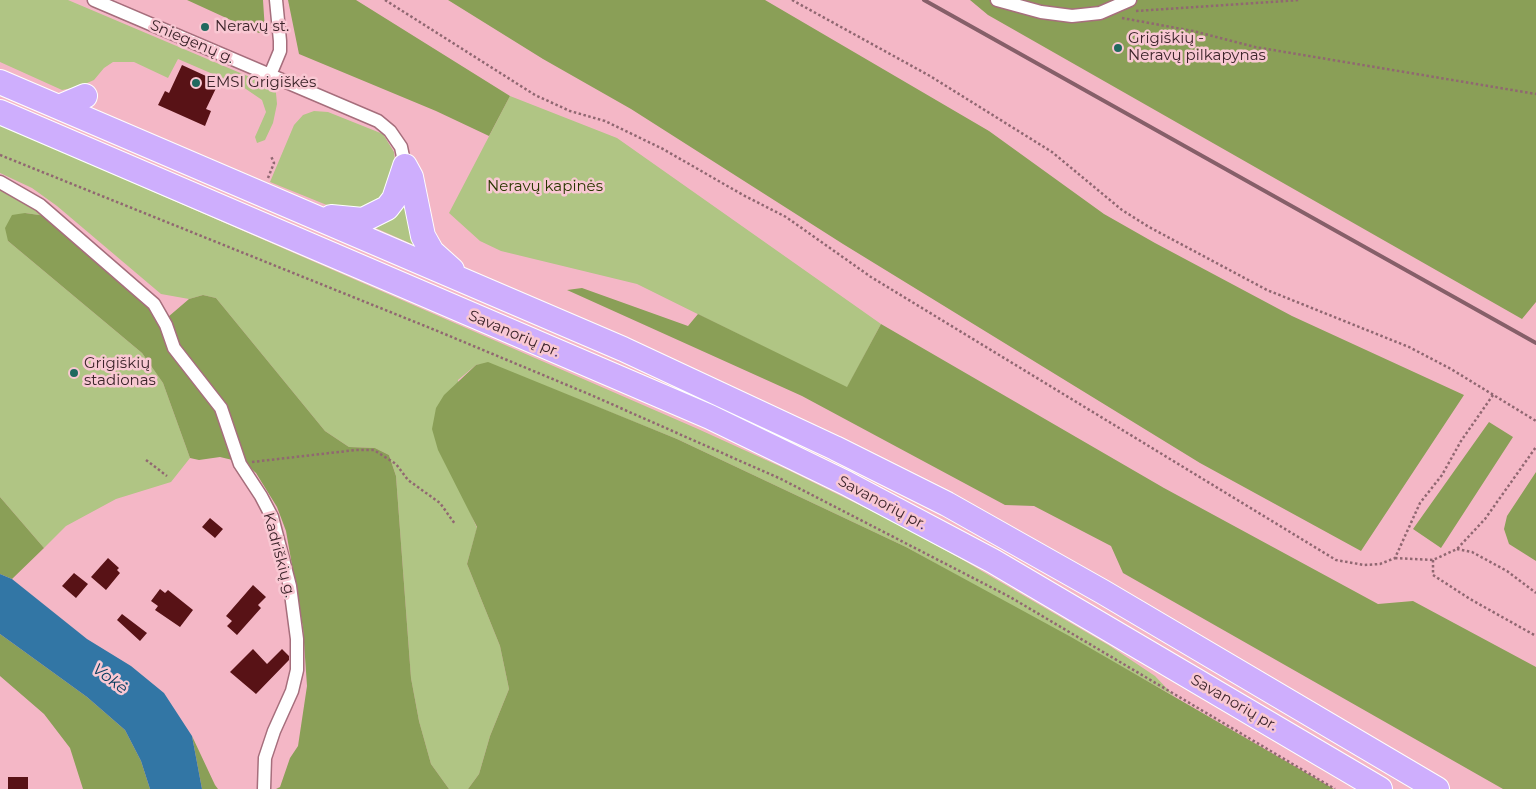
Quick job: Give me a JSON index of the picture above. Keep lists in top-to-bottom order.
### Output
{
  "streets": {
    "highway": ["Savanorių pr."],
    "street": ["Sniegenų g.", "Kadriškių g."]
  },
  "water": ["Vokė"],
  "parks": ["Neravų kapinės"],
  "places": [
    "Neravų st.",
    "Grigiškių - Neravų pilkapynas",
    "EMSI Grigiškės",
    "Grigiškių stadionas"
  ]
}
